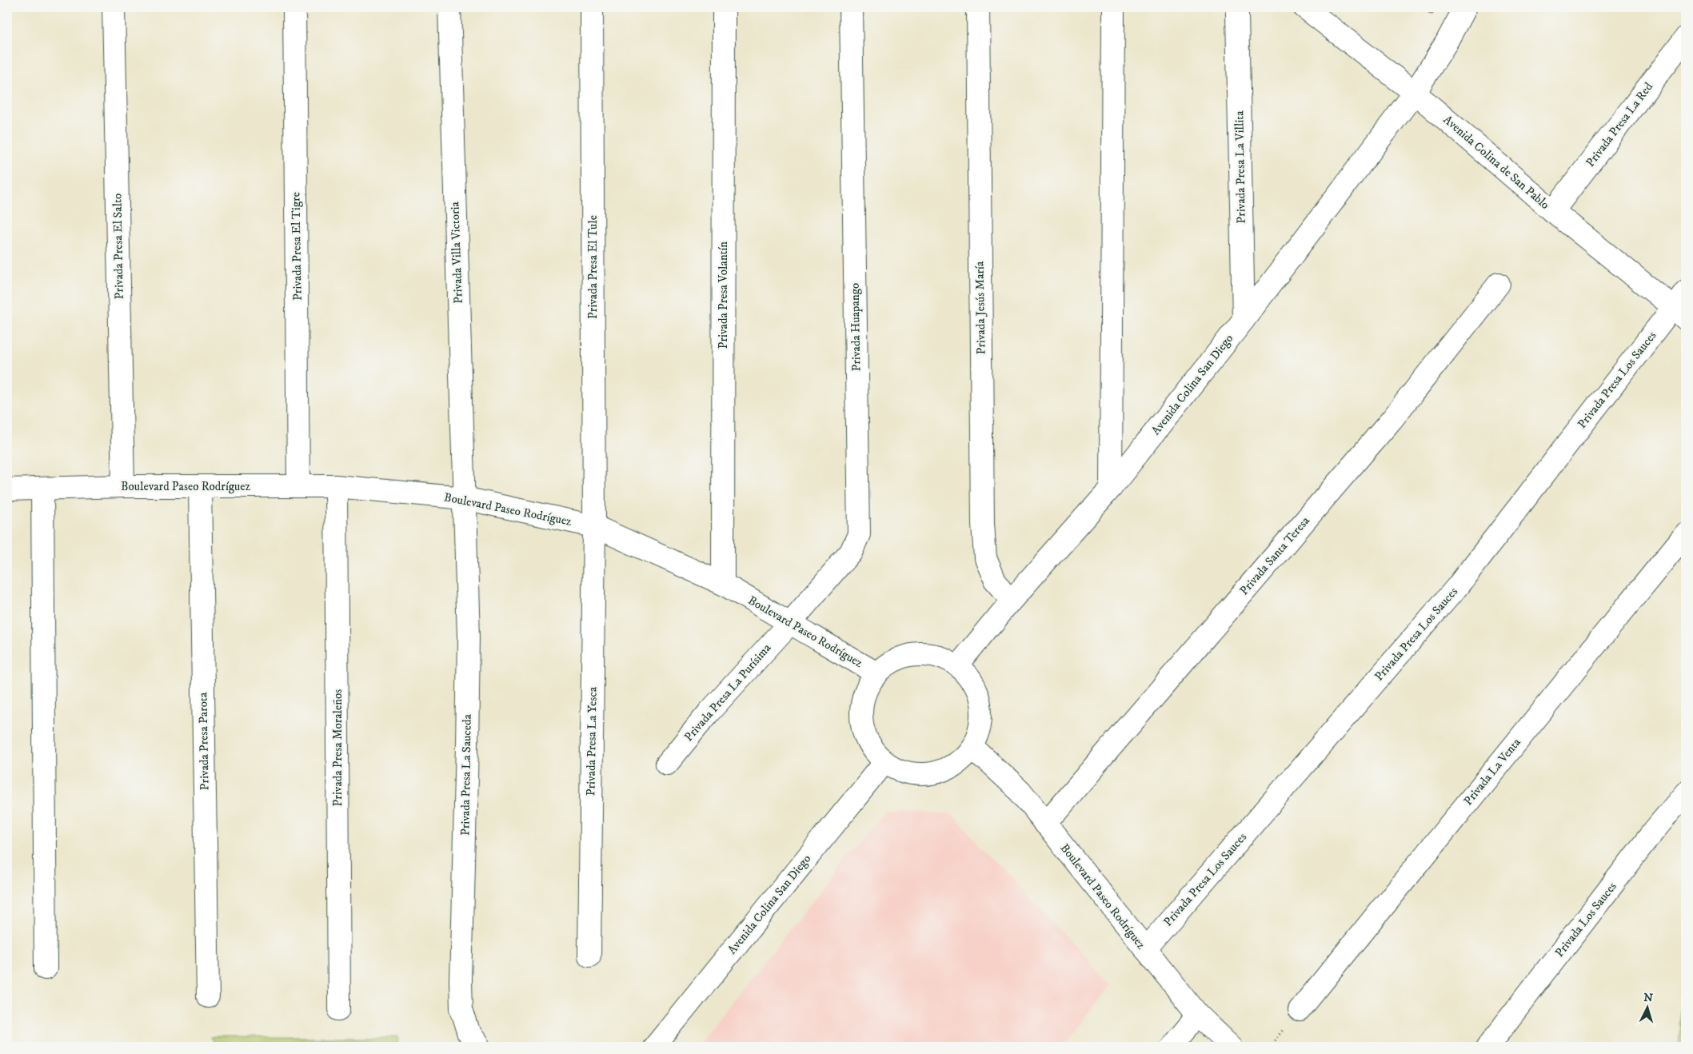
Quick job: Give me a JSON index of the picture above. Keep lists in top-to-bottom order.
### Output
{
  "streets": {
    "street": [
      "Privada Presa La Red",
      "Avenida Colina de San Pablo",
      "Privada Presa La Villita",
      "Privada Presa El Salto",
      "Privada Presa El Tigre",
      "Privada Villa Victoria",
      "Privada Presa El Tule",
      "Privada Presa Volantín",
      "Privada Jesús María",
      "Privada Huapango",
      "Privada Presa Los Sauces",
      "Avenida Colina San Diego",
      "Boulevard Paseo Rodríguez",
      "Privada Santa Teresa",
      "Privada Presa La Purísima",
      "Privada Presa Parota",
      "Privada Presa La Yesca",
      "Privada Presa Moraleños",
      "Privada La Venta",
      "Privada Presa La Sauceda",
      "Privada Los Sauces"
    ]
  },
  "crossings": [
    ["Privada Presa La Red", "Avenida Colina de San Pablo"],
    ["Avenida Colina de San Pablo", "Privada Presa Los Sauces"],
    ["Avenida Colina de San Pablo", "Avenida Colina San Diego"],
    ["Privada Presa La Villita", "Avenida Colina San Diego"],
    ["Privada Presa El Salto", "Boulevard Paseo Rodríguez"],
    ["Privada Presa El Tigre", "Boulevard Paseo Rodríguez"],
    ["Privada Villa Victoria", "Boulevard Paseo Rodríguez"],
    ["Privada Villa Victoria", "Privada Presa La Sauceda"],
    ["Privada Presa El Tule", "Boulevard Paseo Rodríguez"],
    ["Privada Presa El Tule", "Privada Presa La Yesca"],
    ["Privada Presa Volantín", "Boulevard Paseo Rodríguez"],
    ["Privada Jesús María", "Avenida Colina San Diego"],
    ["Privada Huapango", "Boulevard Paseo Rodríguez"],
    ["Privada Huapango", "Privada Presa La Purísima"],
    ["Privada Presa Los Sauces", "Boulevard Paseo Rodríguez"],
    ["Avenida Colina San Diego", "Boulevard Paseo Rodríguez"],
    ["Boulevard Paseo Rodríguez", "Privada Santa Teresa"],
    ["Boulevard Paseo Rodríguez", "Privada Presa La Purísima"],
    ["Boulevard Paseo Rodríguez", "Privada Presa Parota"],
    ["Boulevard Paseo Rodríguez", "Privada Presa La Yesca"],
    ["Boulevard Paseo Rodríguez", "Privada Presa Moraleños"],
    ["Boulevard Paseo Rodríguez", "Privada Presa La Sauceda"]
  ],
  "north": "top"
}
